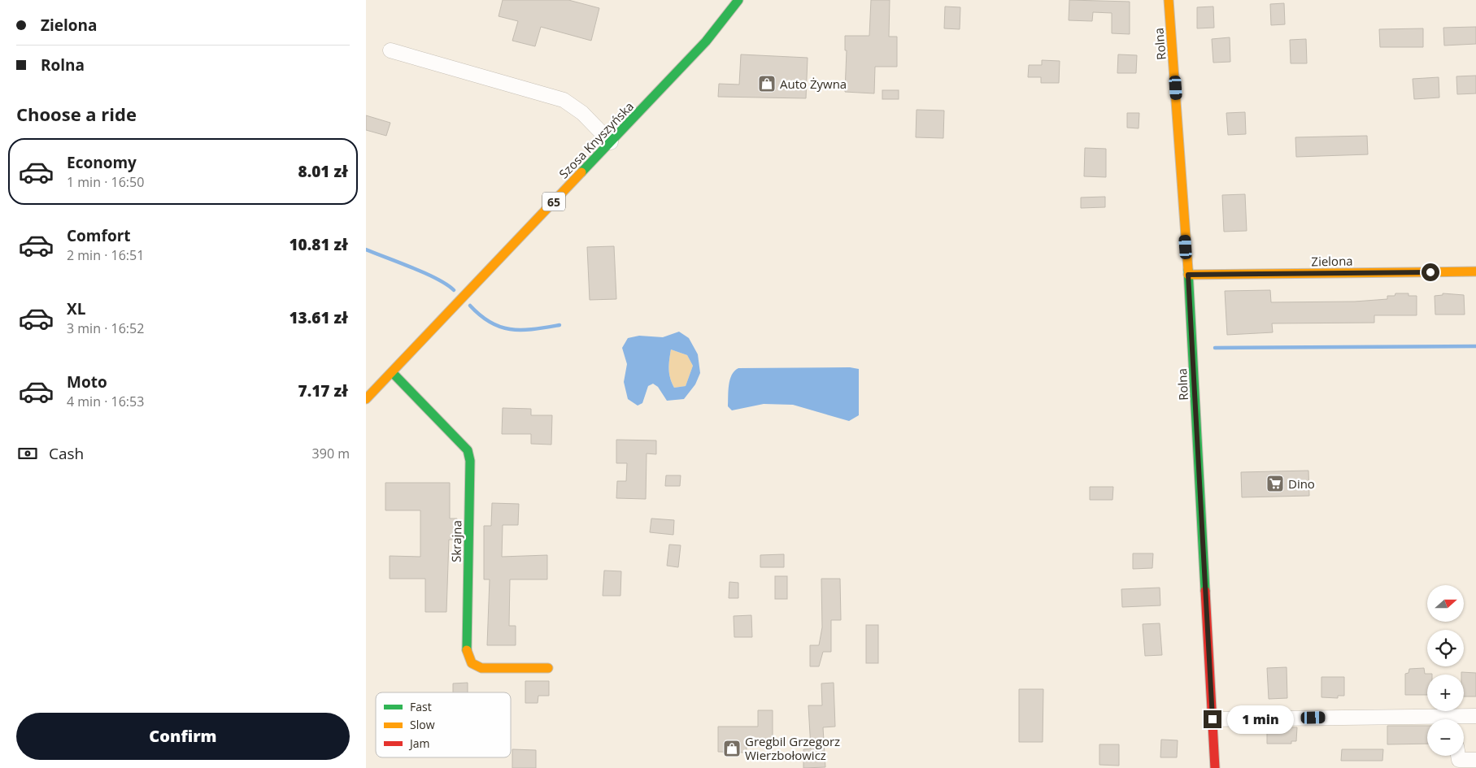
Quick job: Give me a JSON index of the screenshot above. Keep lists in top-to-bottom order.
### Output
{
  "streets": {
    "street": [
      "Rolna",
      "Szosa Knyszyńska",
      "65",
      "Zielona",
      "Skrajna"
    ]
  },
  "crossings": [
    ["Rolna", "Zielona"],
    ["Szosa Knyszyńska", "Skrajna"]
  ],
  "places": {
    "shop": ["Auto Żywna", "Gregbil Grzegorz Wierzbołowicz"],
    "supermarket": ["Dino"]
  },
  "legend": ["Fast", "Slow", "Jam"],
  "north": "right",
  "page": {
    "banner": ["Zielona", "Rolna"],
    "heading": "Choose a ride",
    "list": [
      {
        "name": "Economy",
        "note": "1 min · 16:50",
        "value": "8.01 zł"
      },
      {
        "name": "Comfort",
        "note": "2 min · 16:51",
        "value": "10.81 zł"
      },
      {
        "name": "XL",
        "note": "3 min · 16:52",
        "value": "13.61 zł"
      },
      {
        "name": "Moto",
        "note": "4 min · 16:53",
        "value": "7.17 zł"
      }
    ],
    "pay": ["Cash", "390 m"],
    "map_buttons": ["+", "−"],
    "buttons": "Confirm",
    "bubble": "1 min"
  }
}
